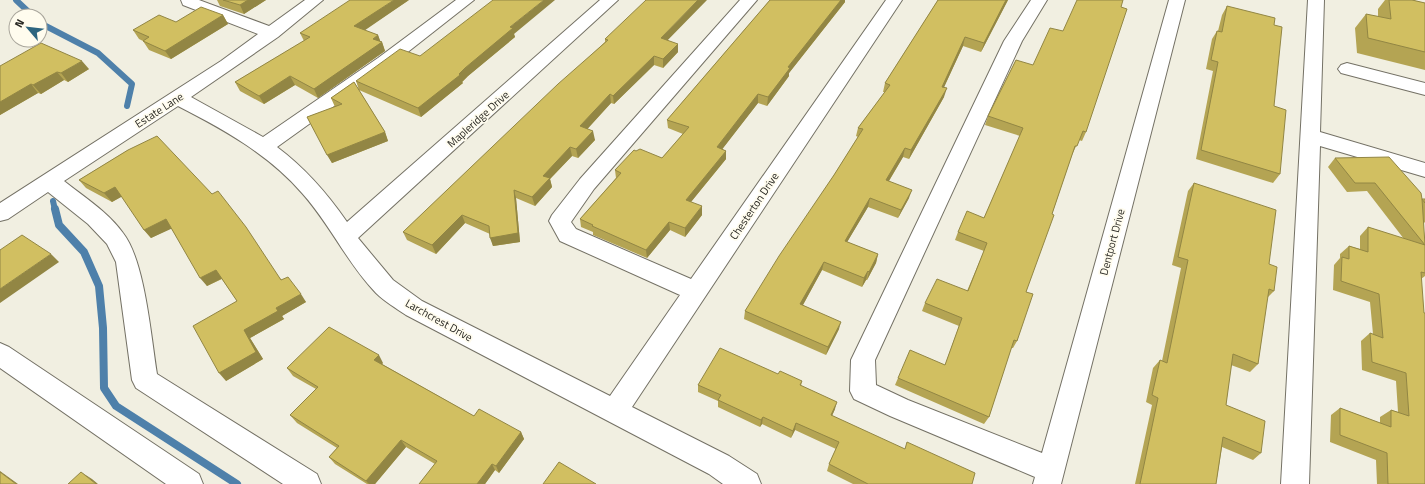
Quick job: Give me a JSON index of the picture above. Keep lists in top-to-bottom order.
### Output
{
  "streets": {
    "street": [
      "Estate Lane",
      "Mapleridge Drive",
      "Chesterton Drive",
      "Dentport Drive",
      "Larchcrest Drive"
    ]
  },
  "crossings": [
    ["Estate Lane", "Larchcrest Drive"],
    ["Mapleridge Drive", "Larchcrest Drive"],
    ["Chesterton Drive", "Larchcrest Drive"]
  ],
  "north": "top left"
}
